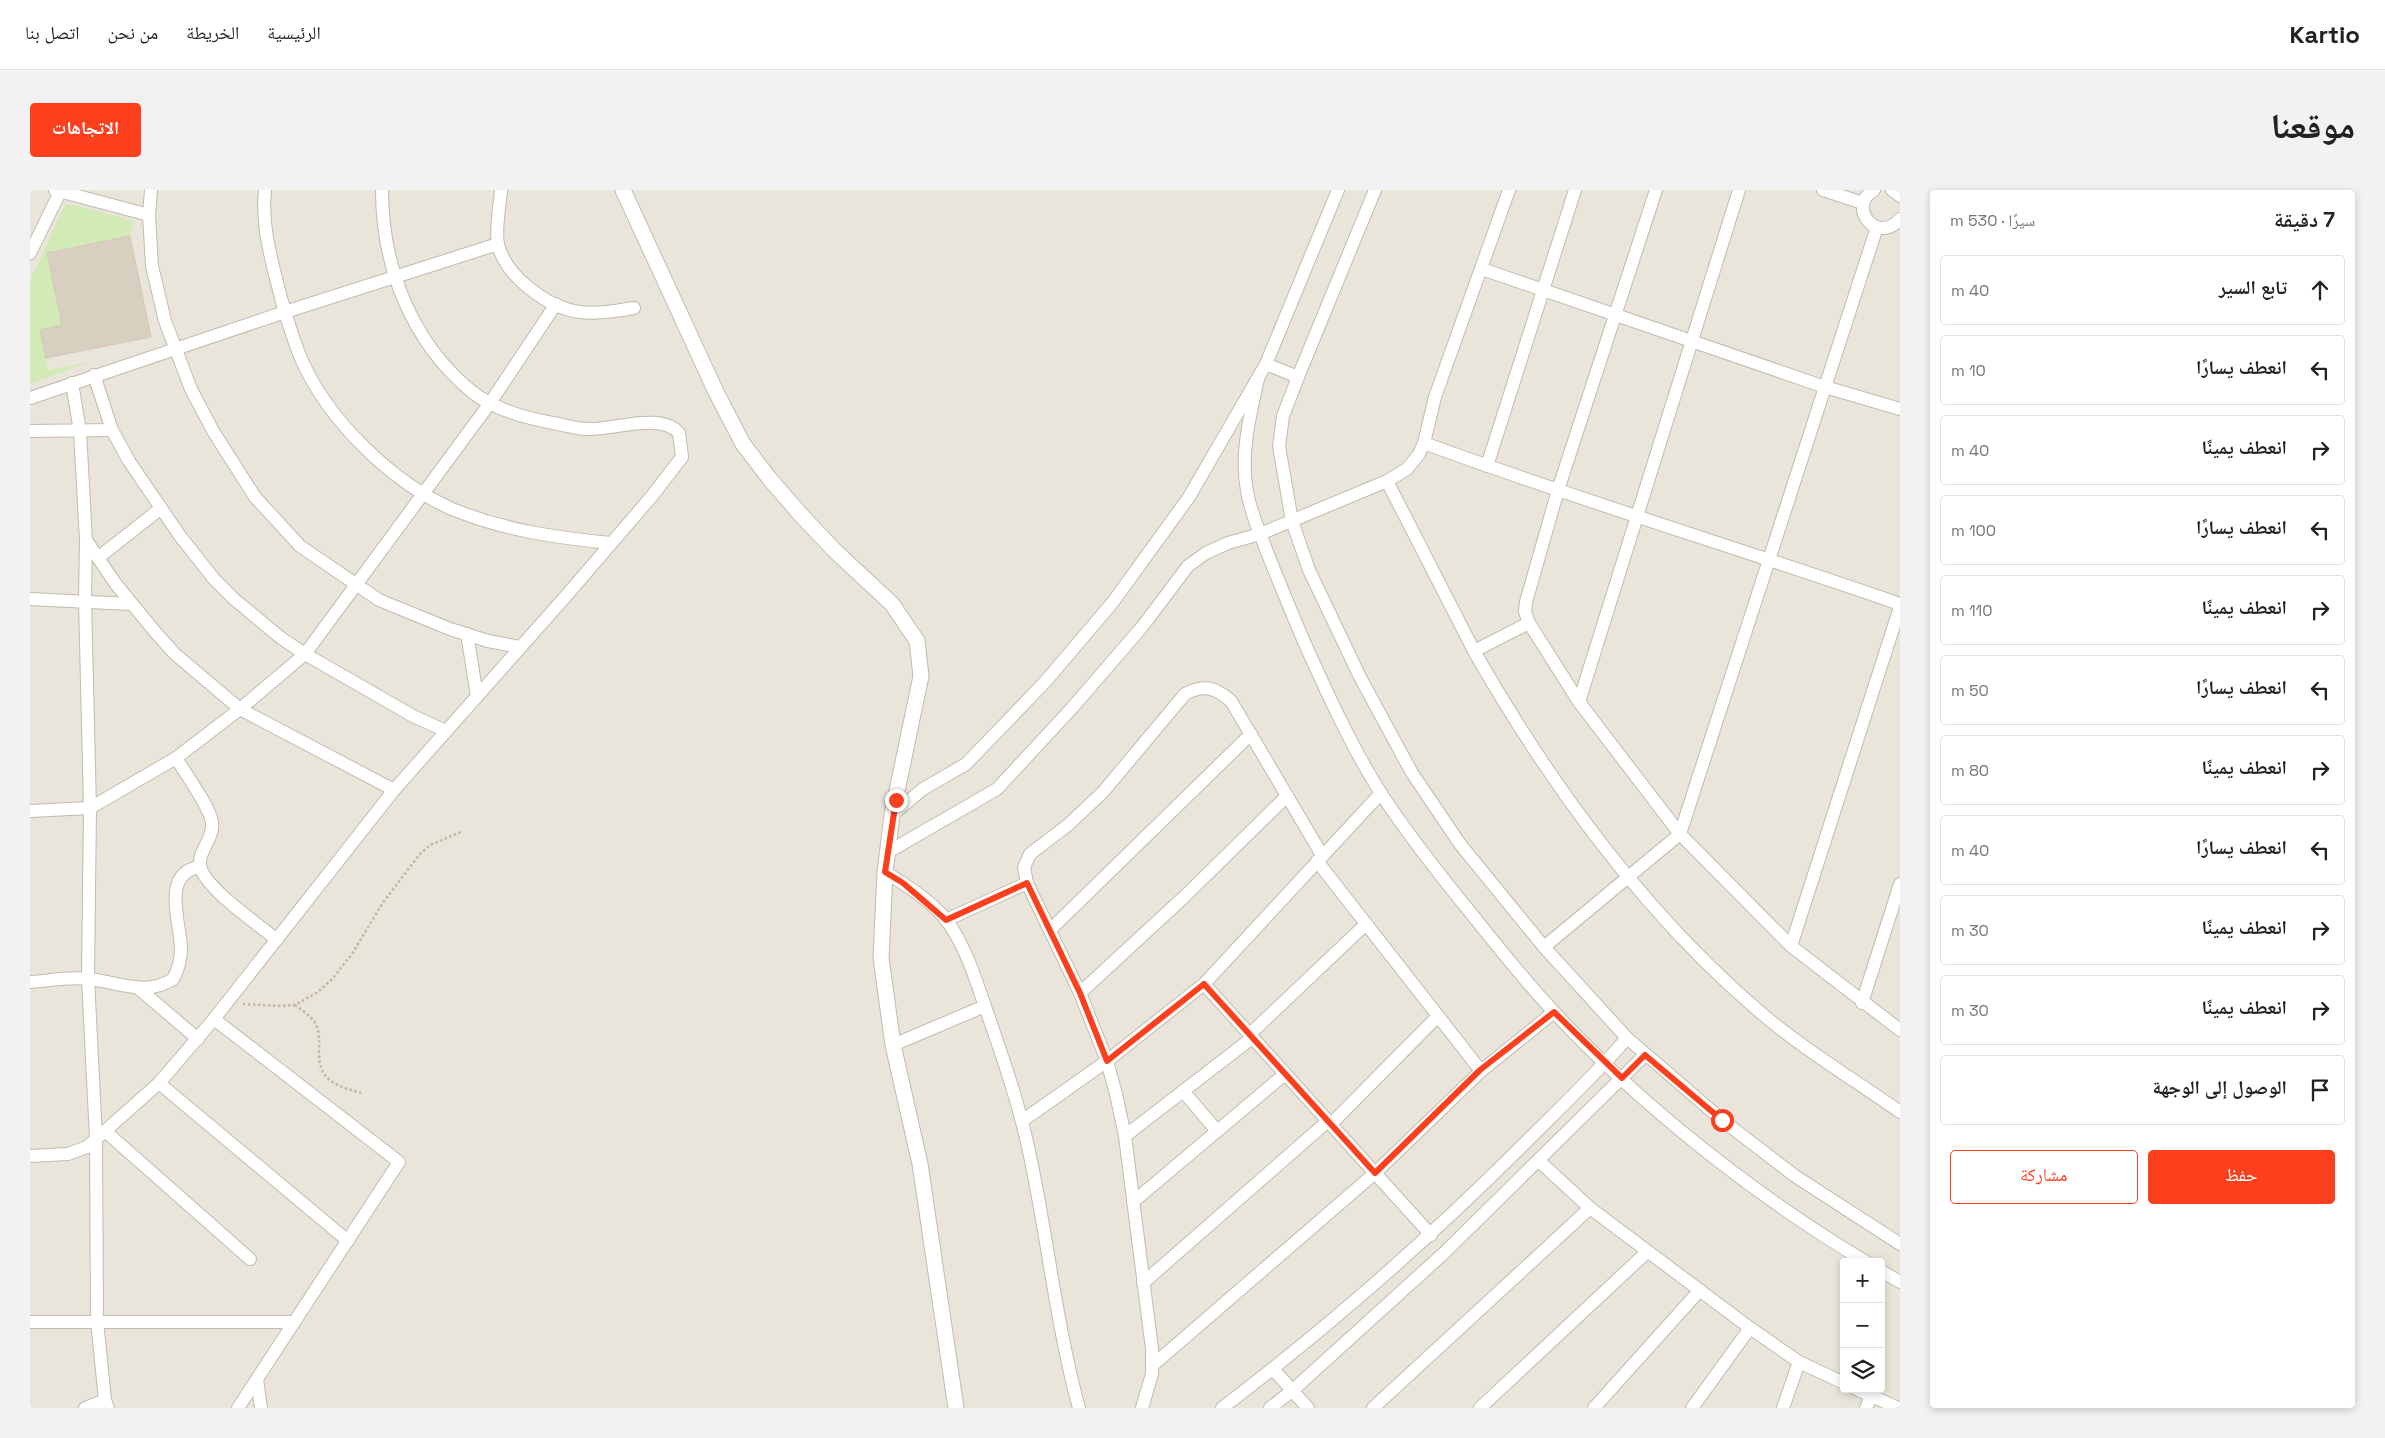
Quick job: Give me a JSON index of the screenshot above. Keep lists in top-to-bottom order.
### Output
{
  "page": {
    "header": "Kartio",
    "nav": [
      "الرئيسية",
      "الخريطة",
      "من نحن",
      "اتصل بنا"
    ],
    "title": "موقعنا",
    "buttons": [
      "الاتجاهات",
      ["حفظ", "مشاركة"]
    ],
    "heading": ["7 دقيقة", "سيرًا · 530 m"],
    "list": [
      ["تابع السير", "40 m"],
      ["انعطف يسارًا", "10 m"],
      ["انعطف يمينًا", "40 m"],
      ["انعطف يسارًا", "100 m"],
      ["انعطف يمينًا", "110 m"],
      ["انعطف يسارًا", "50 m"],
      ["انعطف يمينًا", "80 m"],
      ["انعطف يسارًا", "40 m"],
      ["انعطف يمينًا", "30 m"],
      ["انعطف يمينًا", "30 m"],
      "الوصول إلى الوجهة"
    ],
    "map_buttons": ["+", "−"]
  }
}
